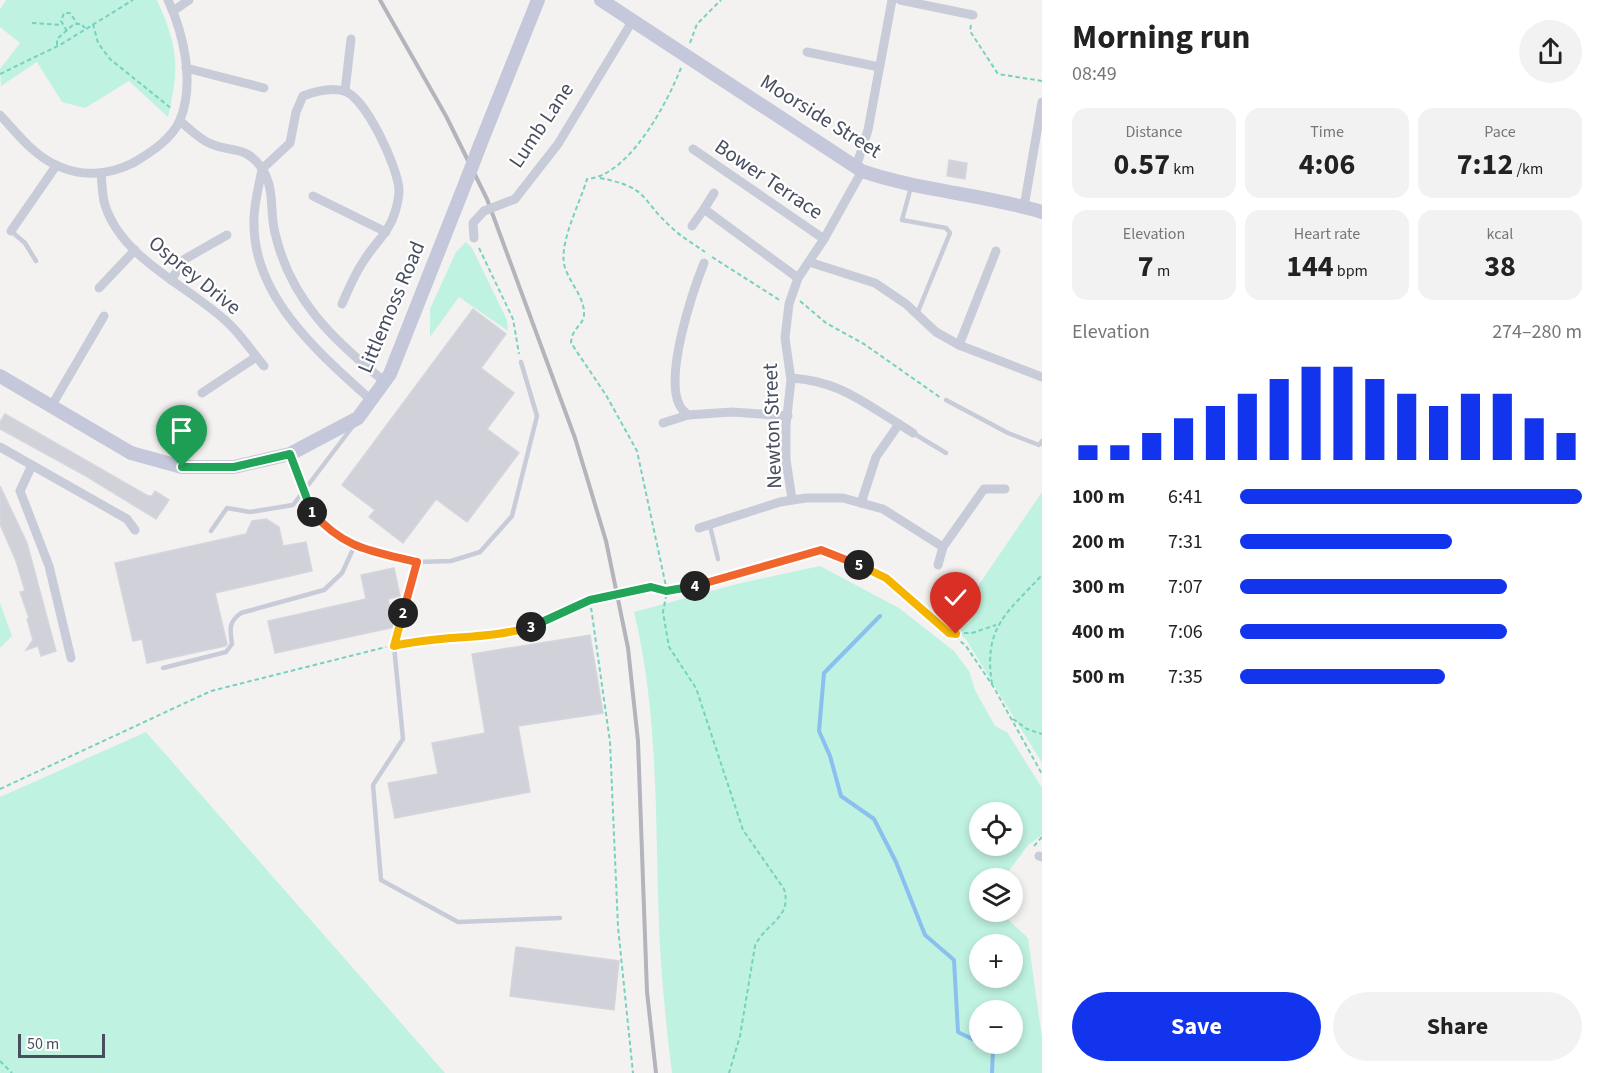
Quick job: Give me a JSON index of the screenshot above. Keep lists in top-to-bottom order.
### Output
{
  "streets": {
    "street": [
      "Moorside Street",
      "Lumb Lane",
      "Bower Terrace",
      "Osprey Drive",
      "Littlemoss Road",
      "Newton Street"
    ]
  },
  "crossings": [
    ["Moorside Street", "Lumb Lane"],
    ["Moorside Street", "Newton Street"],
    ["Bower Terrace", "Newton Street"]
  ],
  "scale_bar": "50 m",
  "page": {
    "heading": ["Morning run", "08:49"],
    "stats": [
      ["Distance", "0.57 km"],
      ["Time", "4:06"],
      ["Pace", "7:12 /km"],
      ["Elevation", "7 m"],
      ["Heart rate", "144 bpm"],
      ["kcal", "38"]
    ],
    "chart": ["Elevation", "274–280 m"],
    "list": [
      {
        "name": "100 m",
        "note": "6:41"
      },
      {
        "name": "200 m",
        "note": "7:31"
      },
      {
        "name": "300 m",
        "note": "7:07"
      },
      {
        "name": "400 m",
        "note": "7:06"
      },
      {
        "name": "500 m",
        "note": "7:35"
      }
    ],
    "pins": [
      "1",
      "5",
      "4",
      "2",
      "3"
    ],
    "map_buttons": ["+", "−"],
    "buttons": ["Save", "Share"],
    "scale": "50 m"
  }
}
